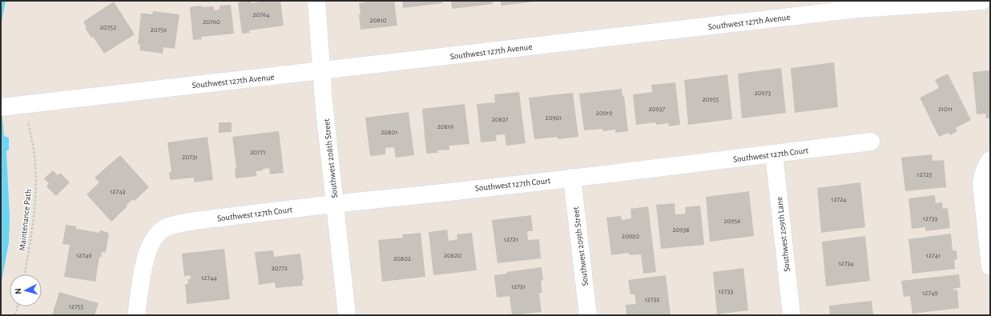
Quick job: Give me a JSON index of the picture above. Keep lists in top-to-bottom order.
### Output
{
  "streets": {
    "street": [
      "Southwest 127th Avenue",
      "Southwest 127th Court",
      "Southwest 208th Street",
      "Southwest 209th Lane",
      "Southwest 209th Street"
    ],
    "path": ["Maintenance Path"]
  },
  "crossings": [
    ["Southwest 127th Avenue", "Southwest 208th Street"],
    ["Southwest 127th Avenue", "Maintenance Path"],
    ["Southwest 127th Court", "Southwest 208th Street"],
    ["Southwest 127th Court", "Southwest 209th Lane"],
    ["Southwest 127th Court", "Southwest 209th Street"]
  ],
  "house_numbers": [
    "20764",
    "20810",
    "20760",
    "20752",
    "20756",
    "20973",
    "20955",
    "20937",
    "21011",
    "20919",
    "20901",
    "20837",
    "20819",
    "20801",
    "20771",
    "20731",
    "12725",
    "12743",
    "12724",
    "12733",
    "20956",
    "20938",
    "20920",
    "12721",
    "12749",
    "20820",
    "12741",
    "20802",
    "12734",
    "20772",
    "12744",
    "12731",
    "12733",
    "12749",
    "12732",
    "12755"
  ],
  "north": "left"
}
